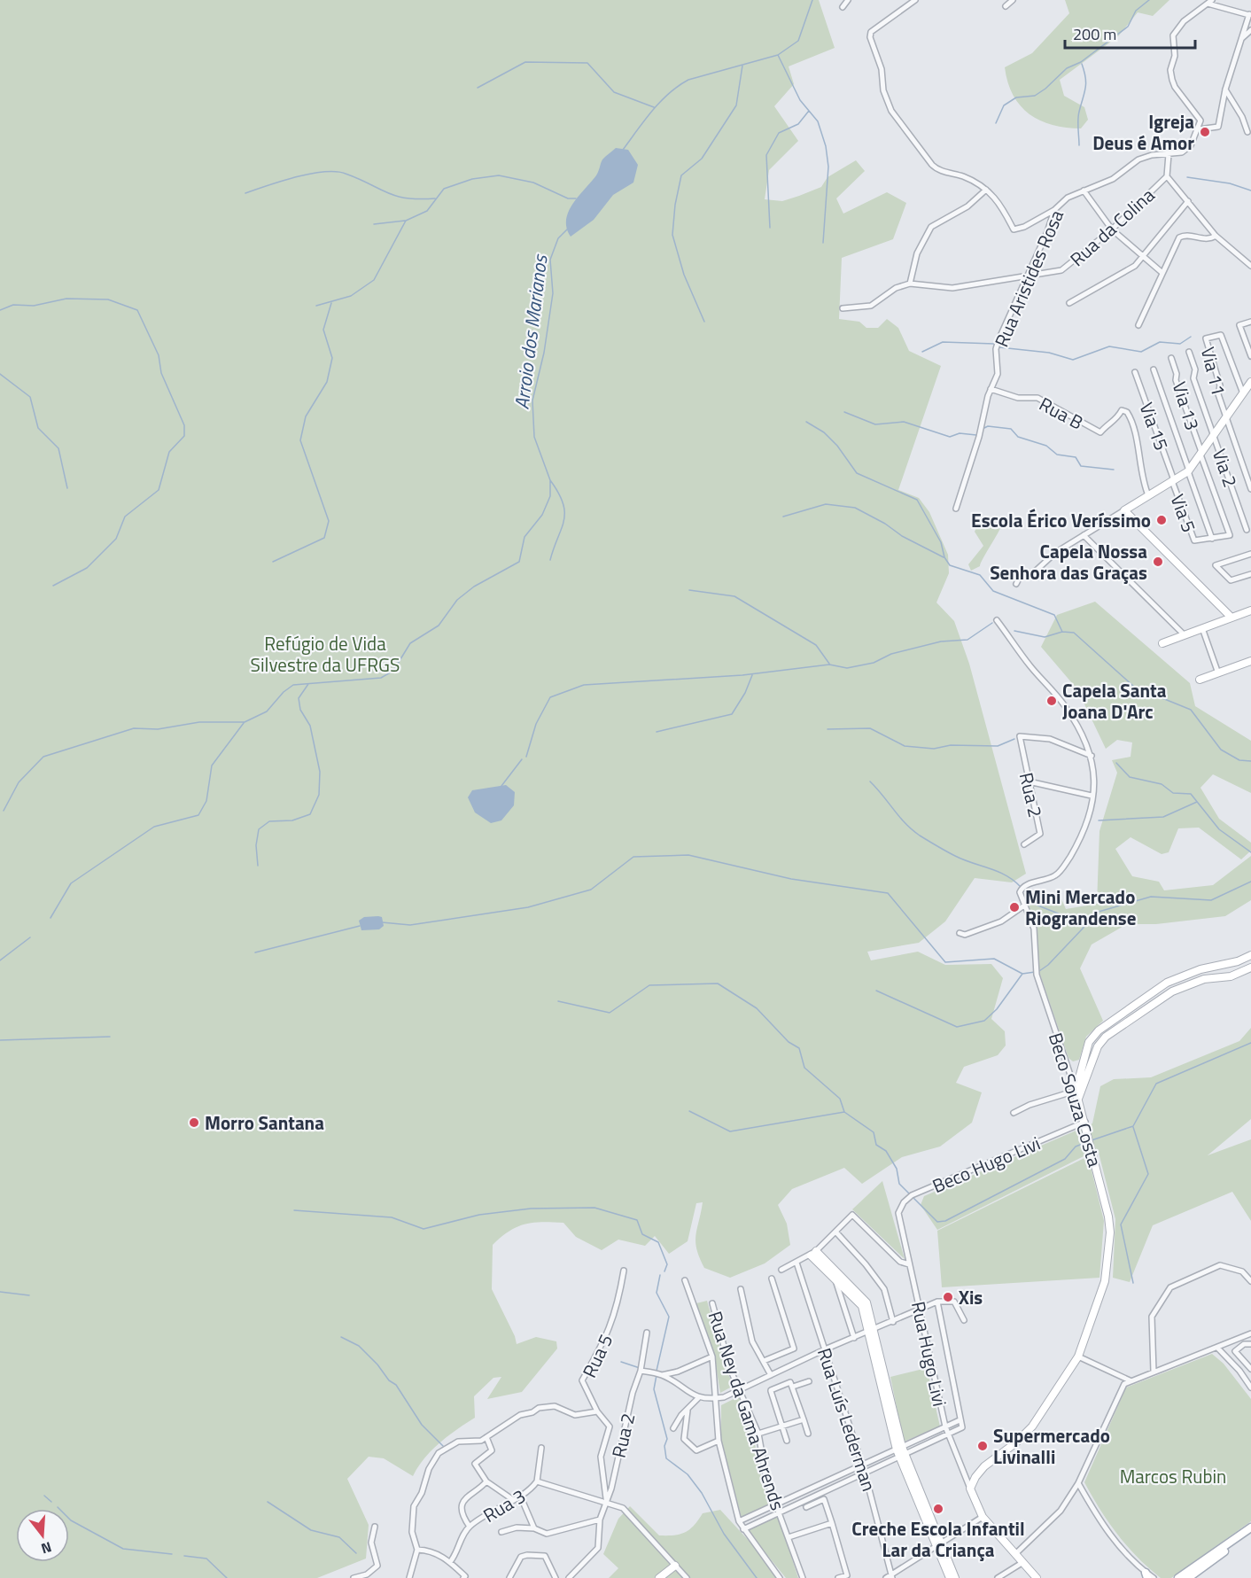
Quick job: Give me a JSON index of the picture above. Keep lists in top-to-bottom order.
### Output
{
  "streets": {
    "street": [
      "Rua da Colina",
      "Rua Aristides Rosa",
      "Via 11",
      "Via 13",
      "Rua B",
      "Via 15",
      "Via 2",
      "Via 5",
      "Rua 2",
      "Beco Souza Costa",
      "Beco Hugo Livi",
      "Rua Hugo Livi",
      "Rua 5",
      "Rua Ney da Gama Ahrends",
      "Rua Luís Lederman",
      "Rua 3"
    ]
  },
  "crossings": [
    ["Rua da Colina", "Rua Aristides Rosa"],
    ["Rua Aristides Rosa", "Rua B"],
    ["Via 13", "Via 5"],
    ["Via 15", "Via 5"],
    ["Rua 2", "Rua 5"],
    ["Rua 2", "Rua 3"],
    ["Beco Souza Costa", "Beco Hugo Livi"],
    ["Beco Souza Costa", "Rua Hugo Livi"],
    ["Beco Hugo Livi", "Rua Hugo Livi"],
    ["Rua 5", "Rua 3"]
  ],
  "water": ["Arroio dos Marianos"],
  "parks": ["Refúgio de Vida Silvestre da UFRGS", "Marcos Rubin"],
  "places": [
    "Igreja Deus é Amor",
    "Escola Érico Veríssimo",
    "Capela Nossa Senhora das Graças",
    "Capela Santa Joana D'Arc",
    "Mini Mercado Riograndense",
    "Morro Santana",
    "Xis",
    "Supermercado Livinalli",
    "Creche Escola Infantil Lar da Criança"
  ],
  "scale_bar": "200 m",
  "north": "bottom"
}
